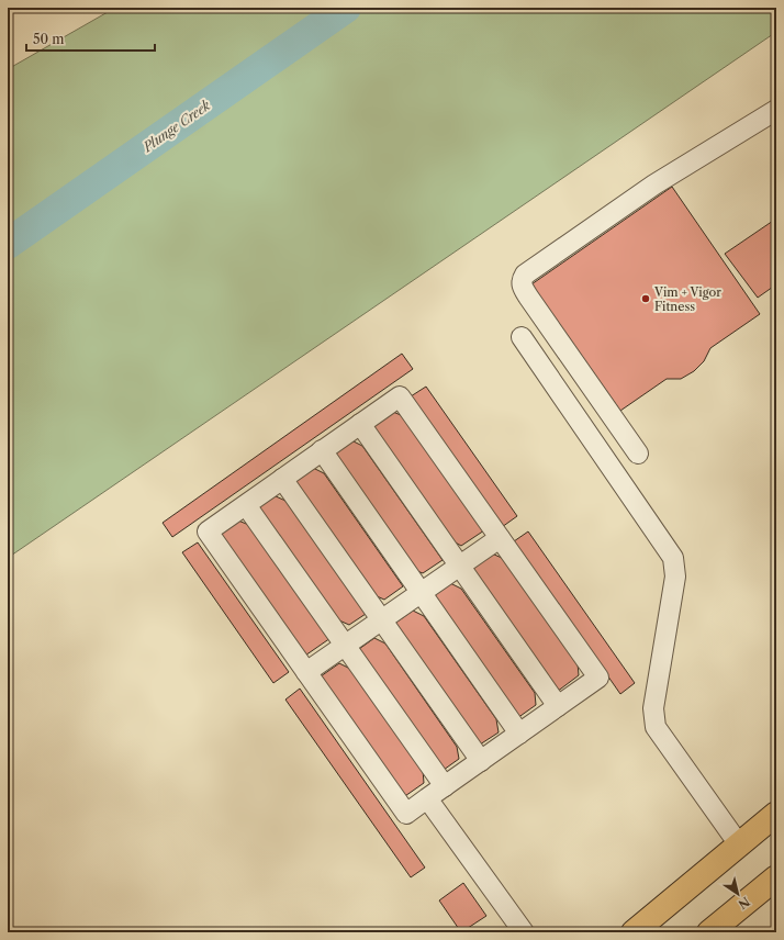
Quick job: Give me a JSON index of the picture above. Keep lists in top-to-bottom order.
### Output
{
  "water": ["Plunge Creek"],
  "places": ["Vim + Vigor Fitness"],
  "scale_bar": "50 m",
  "north": "bottom right"
}
